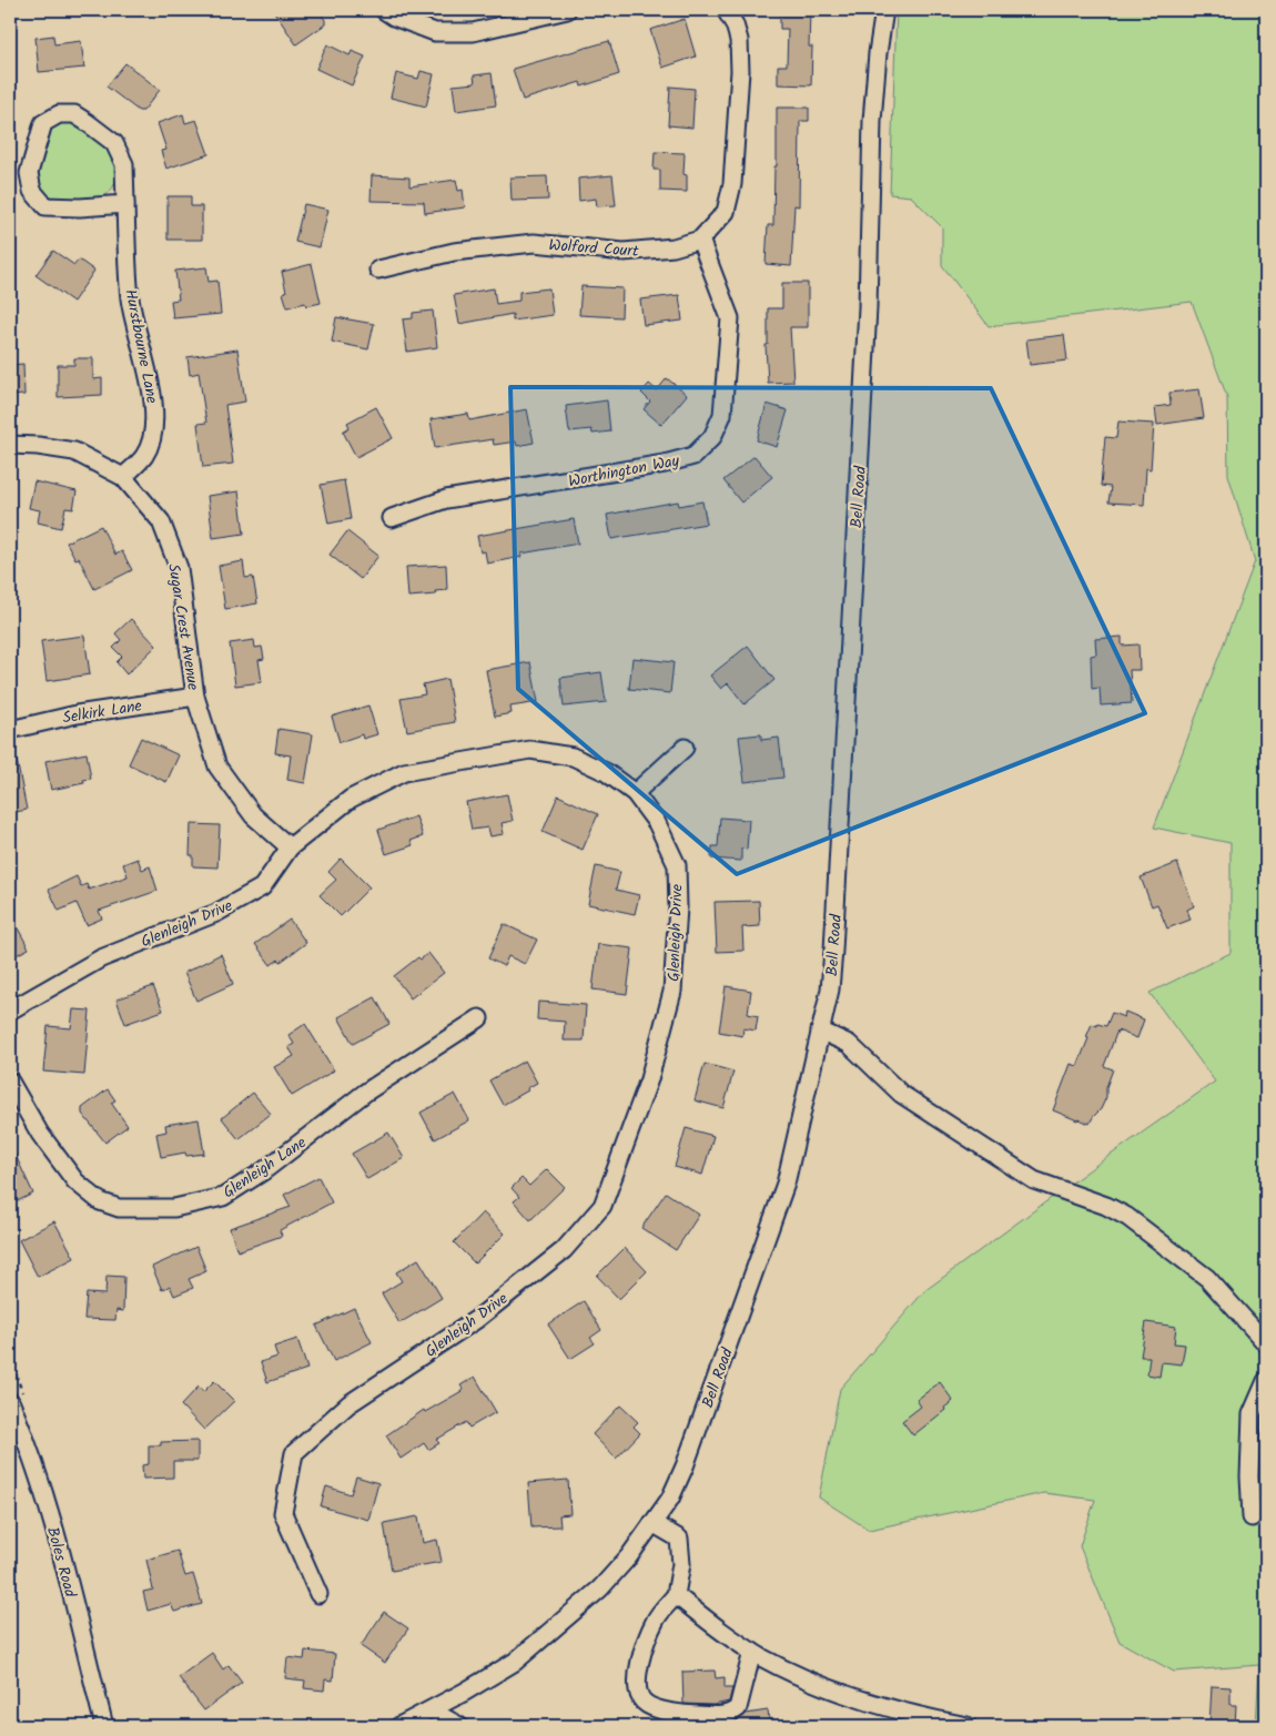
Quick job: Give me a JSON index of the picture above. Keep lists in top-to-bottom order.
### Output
{
  "streets": {
    "street": [
      "Wolford Court",
      "Hurstbourne Lane",
      "Worthington Way",
      "Bell Road",
      "Sugar Crest Avenue",
      "Selkirk Lane",
      "Glenleigh Drive",
      "Glenleigh Lane",
      "Boles Road"
    ]
  },
  "crossings": [
    ["Wolford Court", "Worthington Way"],
    ["Hurstbourne Lane", "Sugar Crest Avenue"],
    ["Sugar Crest Avenue", "Selkirk Lane"],
    ["Sugar Crest Avenue", "Glenleigh Drive"]
  ]
}
